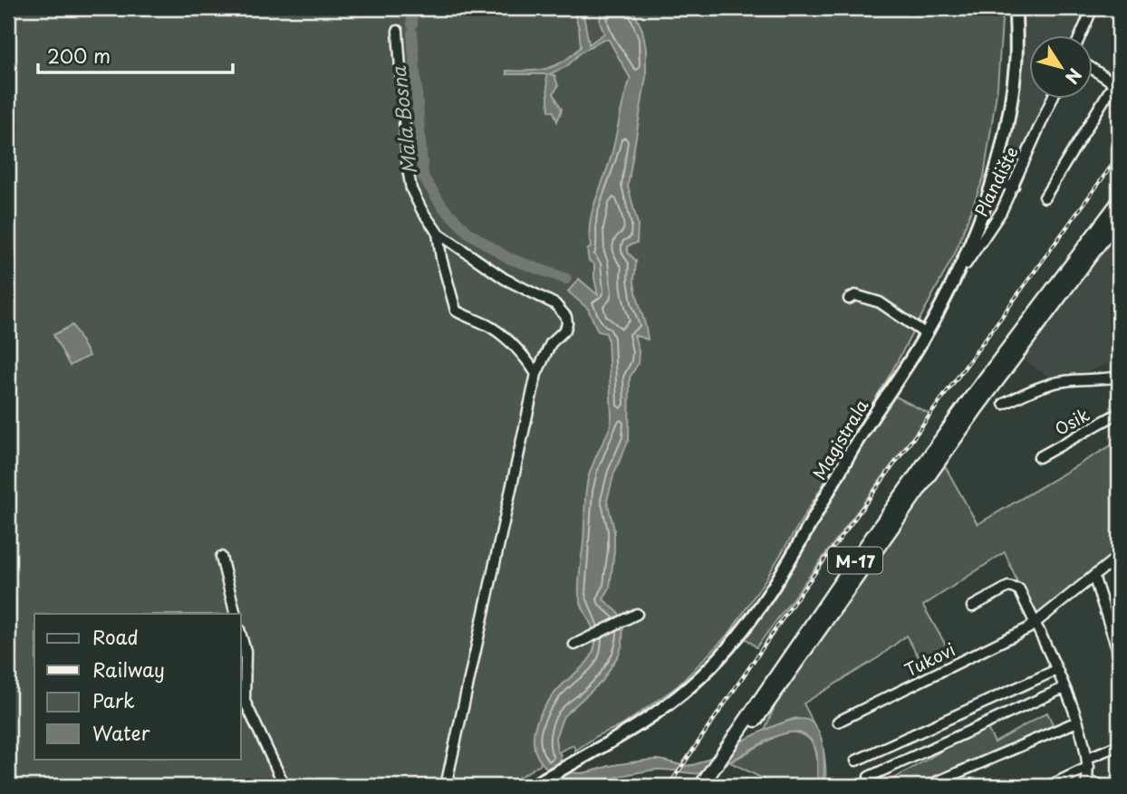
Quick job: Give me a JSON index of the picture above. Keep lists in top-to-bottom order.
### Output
{
  "streets": {
    "highway": ["M-17"],
    "main road": ["Magistrala"],
    "street": ["Plandište", "Osik", "Tukovi"]
  },
  "crossings": [
    ["Plandište", "Magistrala"]
  ],
  "water": ["Mala Bosna"],
  "legend": [
    "Road",
    "Railway",
    "Park",
    "Water"
  ],
  "scale_bar": "200 m",
  "north": "bottom right"
}
